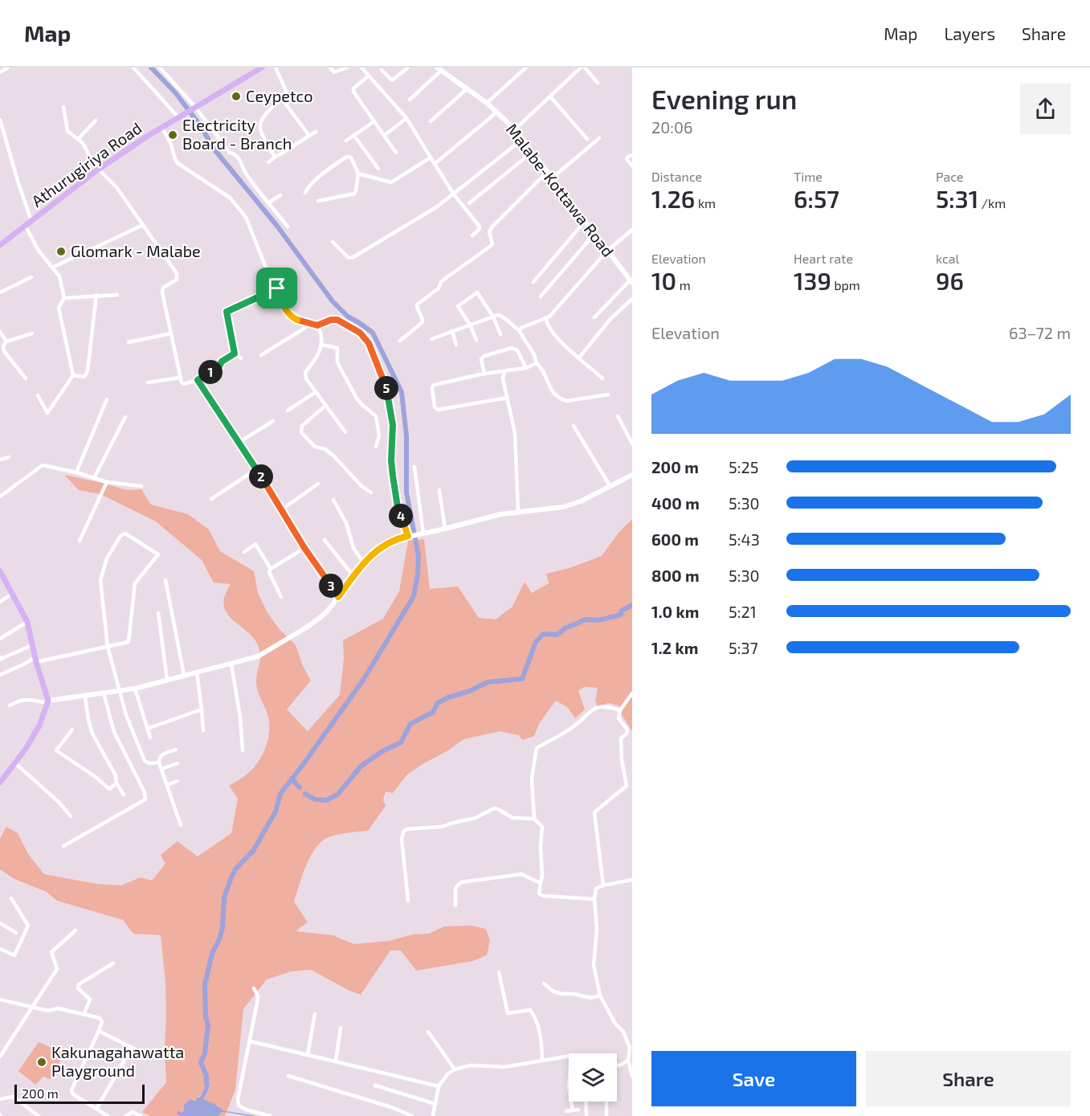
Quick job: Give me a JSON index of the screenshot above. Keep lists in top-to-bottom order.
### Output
{
  "streets": {
    "main road": ["Athurugiriya Road"],
    "street": ["Malabe-Kottawa Road"]
  },
  "places": [
    "Ceypetco",
    "Electricity Board - Branch",
    "Glomark - Malabe",
    "Kakunagahawatta Playground"
  ],
  "scale_bar": "200 m",
  "page": {
    "header": "Map",
    "nav": ["Map", "Layers", "Share"],
    "heading": ["Evening run", "20:06"],
    "stats": [
      ["Distance", "1.26 km"],
      ["Time", "6:57"],
      ["Pace", "5:31 /km"],
      ["Elevation", "10 m"],
      ["Heart rate", "139 bpm"],
      ["kcal", "96"]
    ],
    "chart": ["Elevation", "63–72 m"],
    "pins": [
      "1",
      "5",
      "2",
      "4",
      "3"
    ],
    "list": [
      {
        "name": "200 m",
        "note": "5:25"
      },
      {
        "name": "400 m",
        "note": "5:30"
      },
      {
        "name": "600 m",
        "note": "5:43"
      },
      {
        "name": "800 m",
        "note": "5:30"
      },
      {
        "name": "1.0 km",
        "note": "5:21"
      },
      {
        "name": "1.2 km",
        "note": "5:37"
      }
    ],
    "buttons": ["Save", "Share"],
    "scale": "200 m"
  }
}
